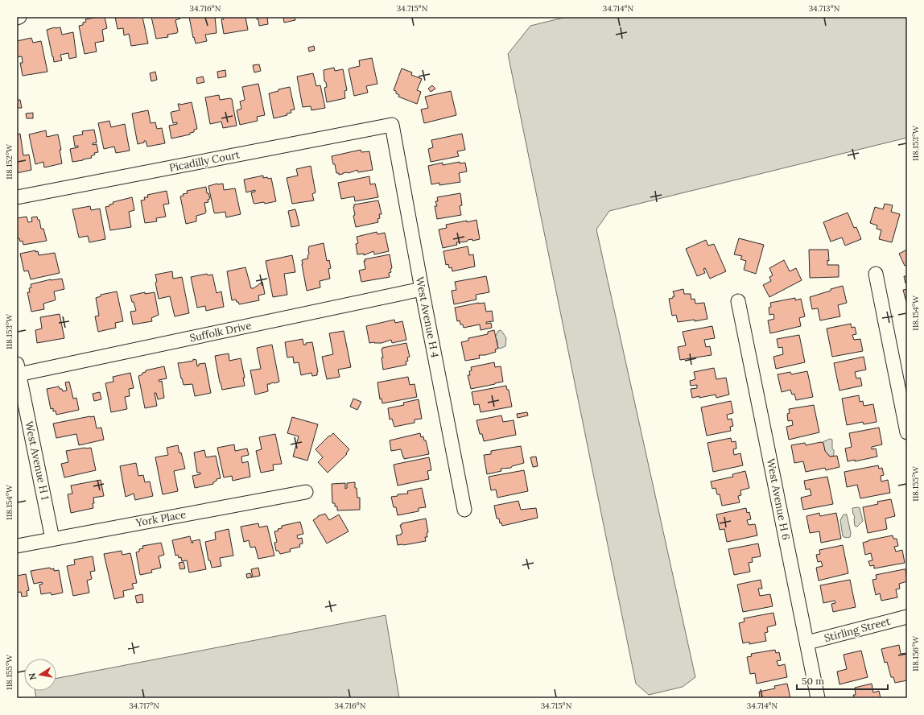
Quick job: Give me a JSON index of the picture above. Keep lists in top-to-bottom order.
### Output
{
  "streets": {
    "street": [
      "Picadilly Court",
      "West Avenue H 4",
      "Suffolk Drive",
      "West Avenue H 1",
      "West Avenue H 6",
      "York Place",
      "Stirling Street"
    ]
  },
  "crossings": [
    ["Picadilly Court", "West Avenue H 4"],
    ["West Avenue H 4", "Suffolk Drive"],
    ["Suffolk Drive", "West Avenue H 1"],
    ["West Avenue H 1", "York Place"],
    ["West Avenue H 6", "Stirling Street"]
  ],
  "scale_bar": "50 m",
  "north": "left",
  "coordinates": [
    "34.716°N",
    "34.715°N",
    "34.714°N",
    "34.713°N",
    "118.153°W",
    "118.152°W",
    "118.154°W",
    "118.155°W",
    "118.156°W",
    "34.717°N"
  ]
}
